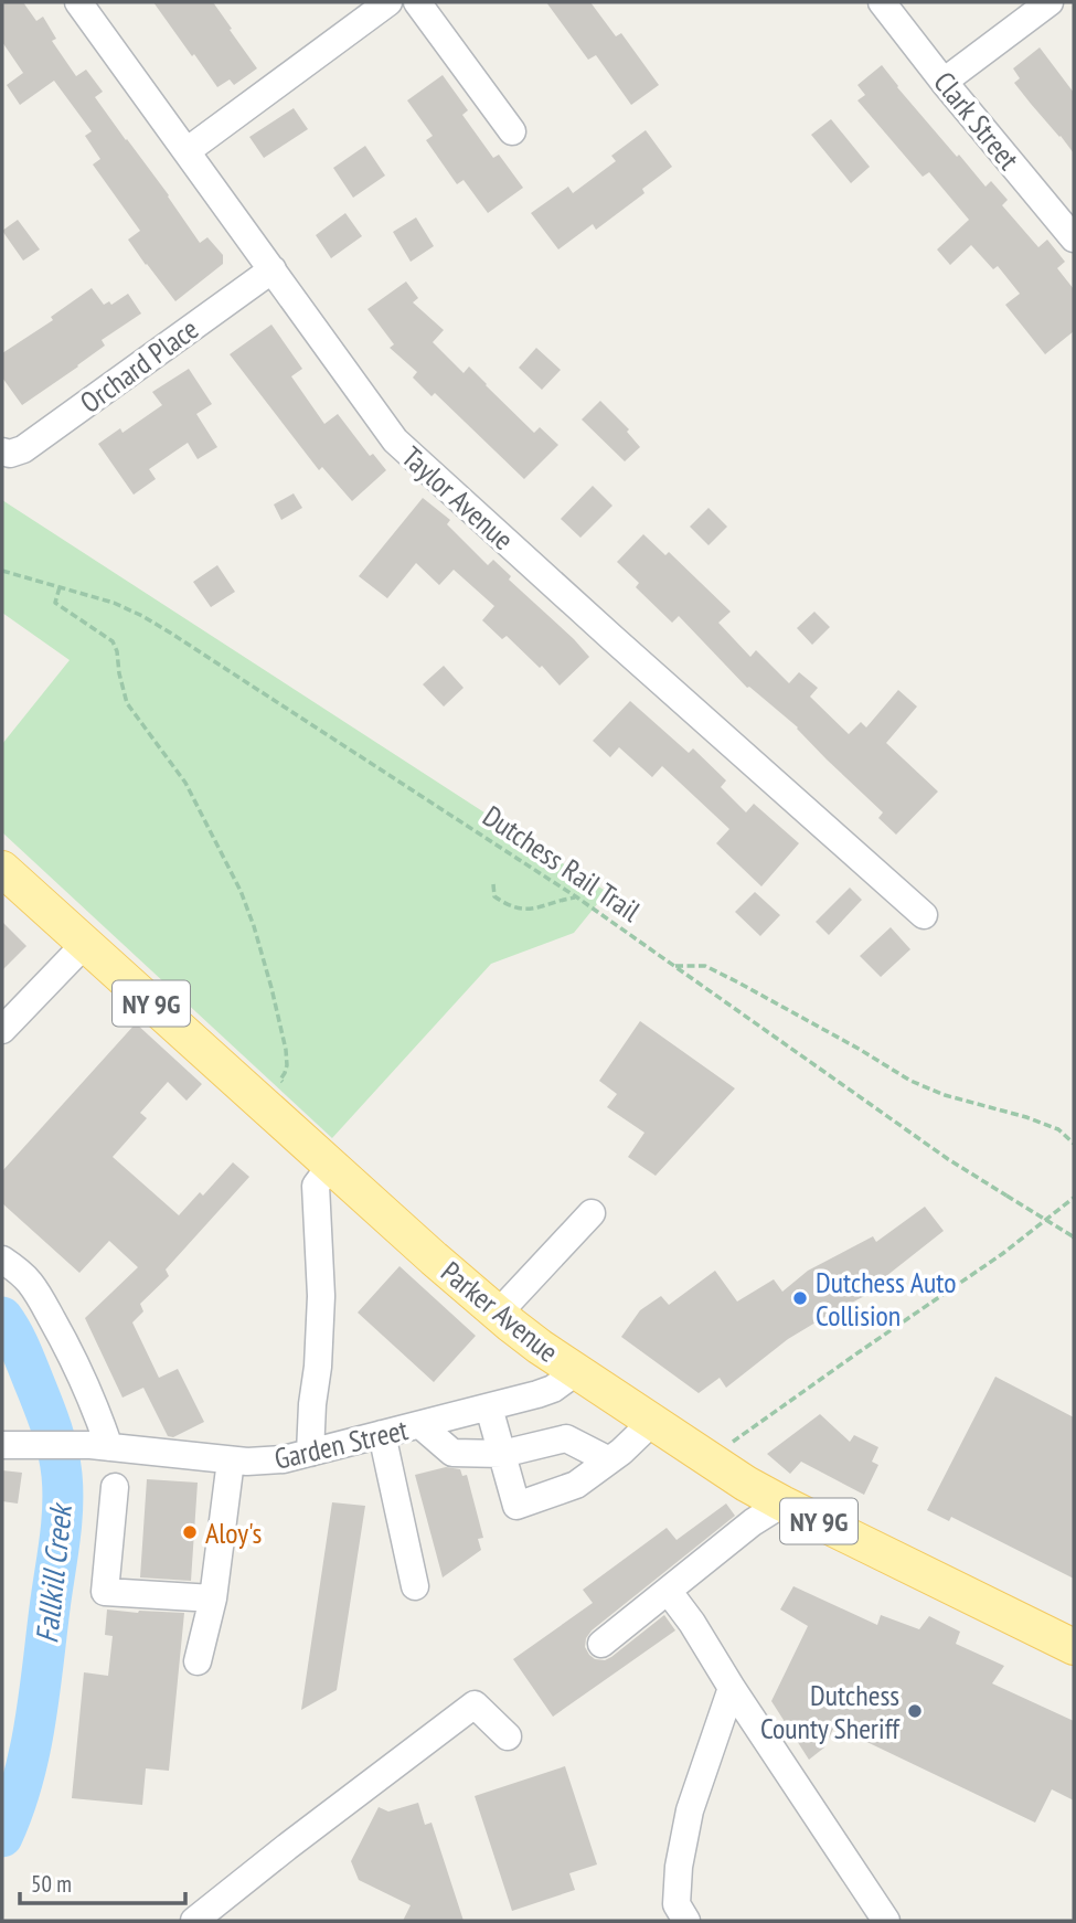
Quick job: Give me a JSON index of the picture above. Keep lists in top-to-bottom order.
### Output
{
  "streets": {
    "main road": ["NY 9G", "Parker Avenue"],
    "street": [
      "Clark Street",
      "Orchard Place",
      "Taylor Avenue",
      "Garden Street"
    ],
    "path": ["Dutchess Rail Trail"]
  },
  "crossings": [
    ["Orchard Place", "Taylor Avenue"],
    ["Parker Avenue", "Garden Street"]
  ],
  "water": ["Fallkill Creek"],
  "places": ["Dutchess Auto Collision", "Aloy's", "Dutchess County Sheriff"],
  "scale_bar": "50 m"
}
